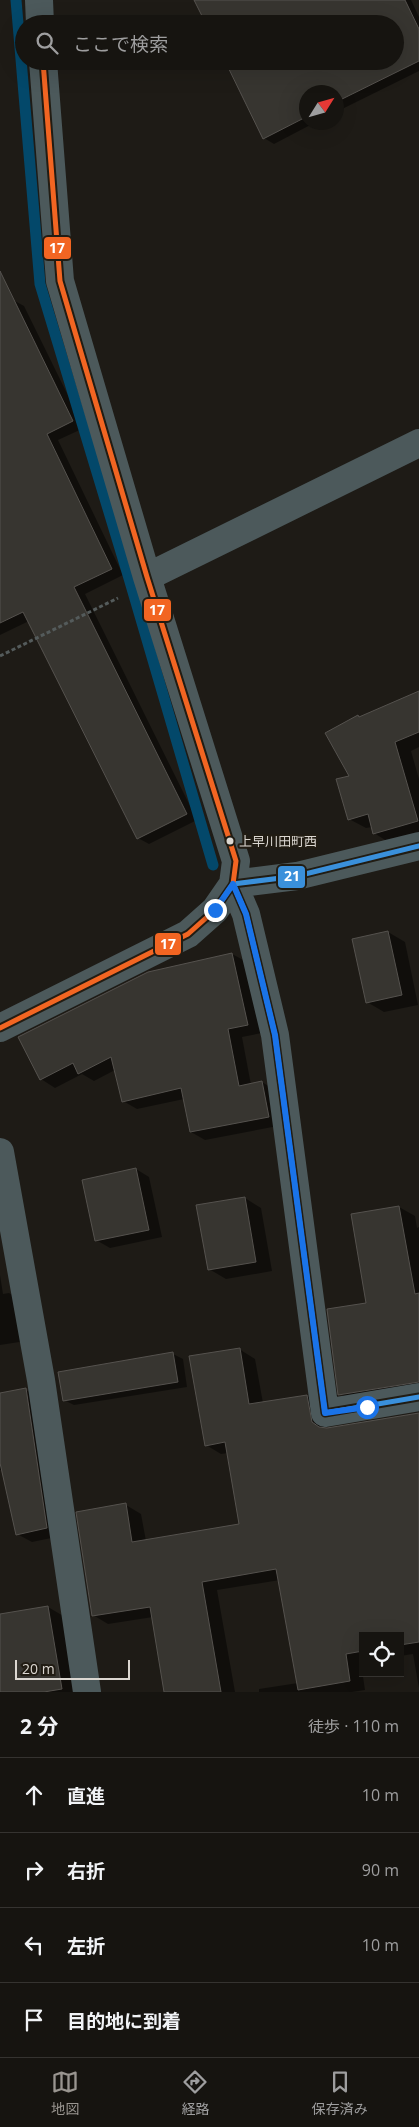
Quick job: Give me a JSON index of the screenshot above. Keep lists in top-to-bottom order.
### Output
{
  "places": ["上早川田町西"],
  "lines": ["transit line 17", "transit line 21"],
  "scale_bar": "20 m",
  "north": "top right",
  "page": {
    "search": "ここで検索",
    "scale": "20 m",
    "heading": ["2 分", "徒歩 · 110 m"],
    "list": [
      ["直進", "10 m"],
      ["右折", "90 m"],
      ["左折", "10 m"],
      "目的地に到着"
    ],
    "nav": ["地図", "経路", "保存済み"]
  }
}
